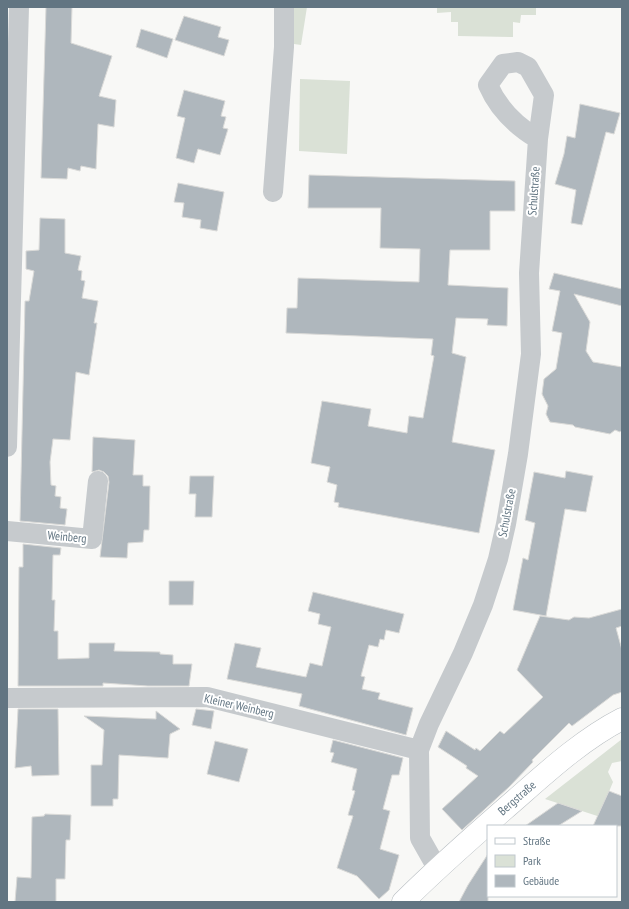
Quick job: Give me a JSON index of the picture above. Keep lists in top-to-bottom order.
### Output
{
  "streets": {
    "street": [
      "Schulstraße",
      "Weinberg",
      "Kleiner Weinberg",
      "Bergstraße"
    ]
  },
  "crossings": [
    ["Schulstraße", "Kleiner Weinberg"],
    ["Schulstraße", "Bergstraße"]
  ],
  "legend": ["Straße", "Park", "Gebäude"]
}
